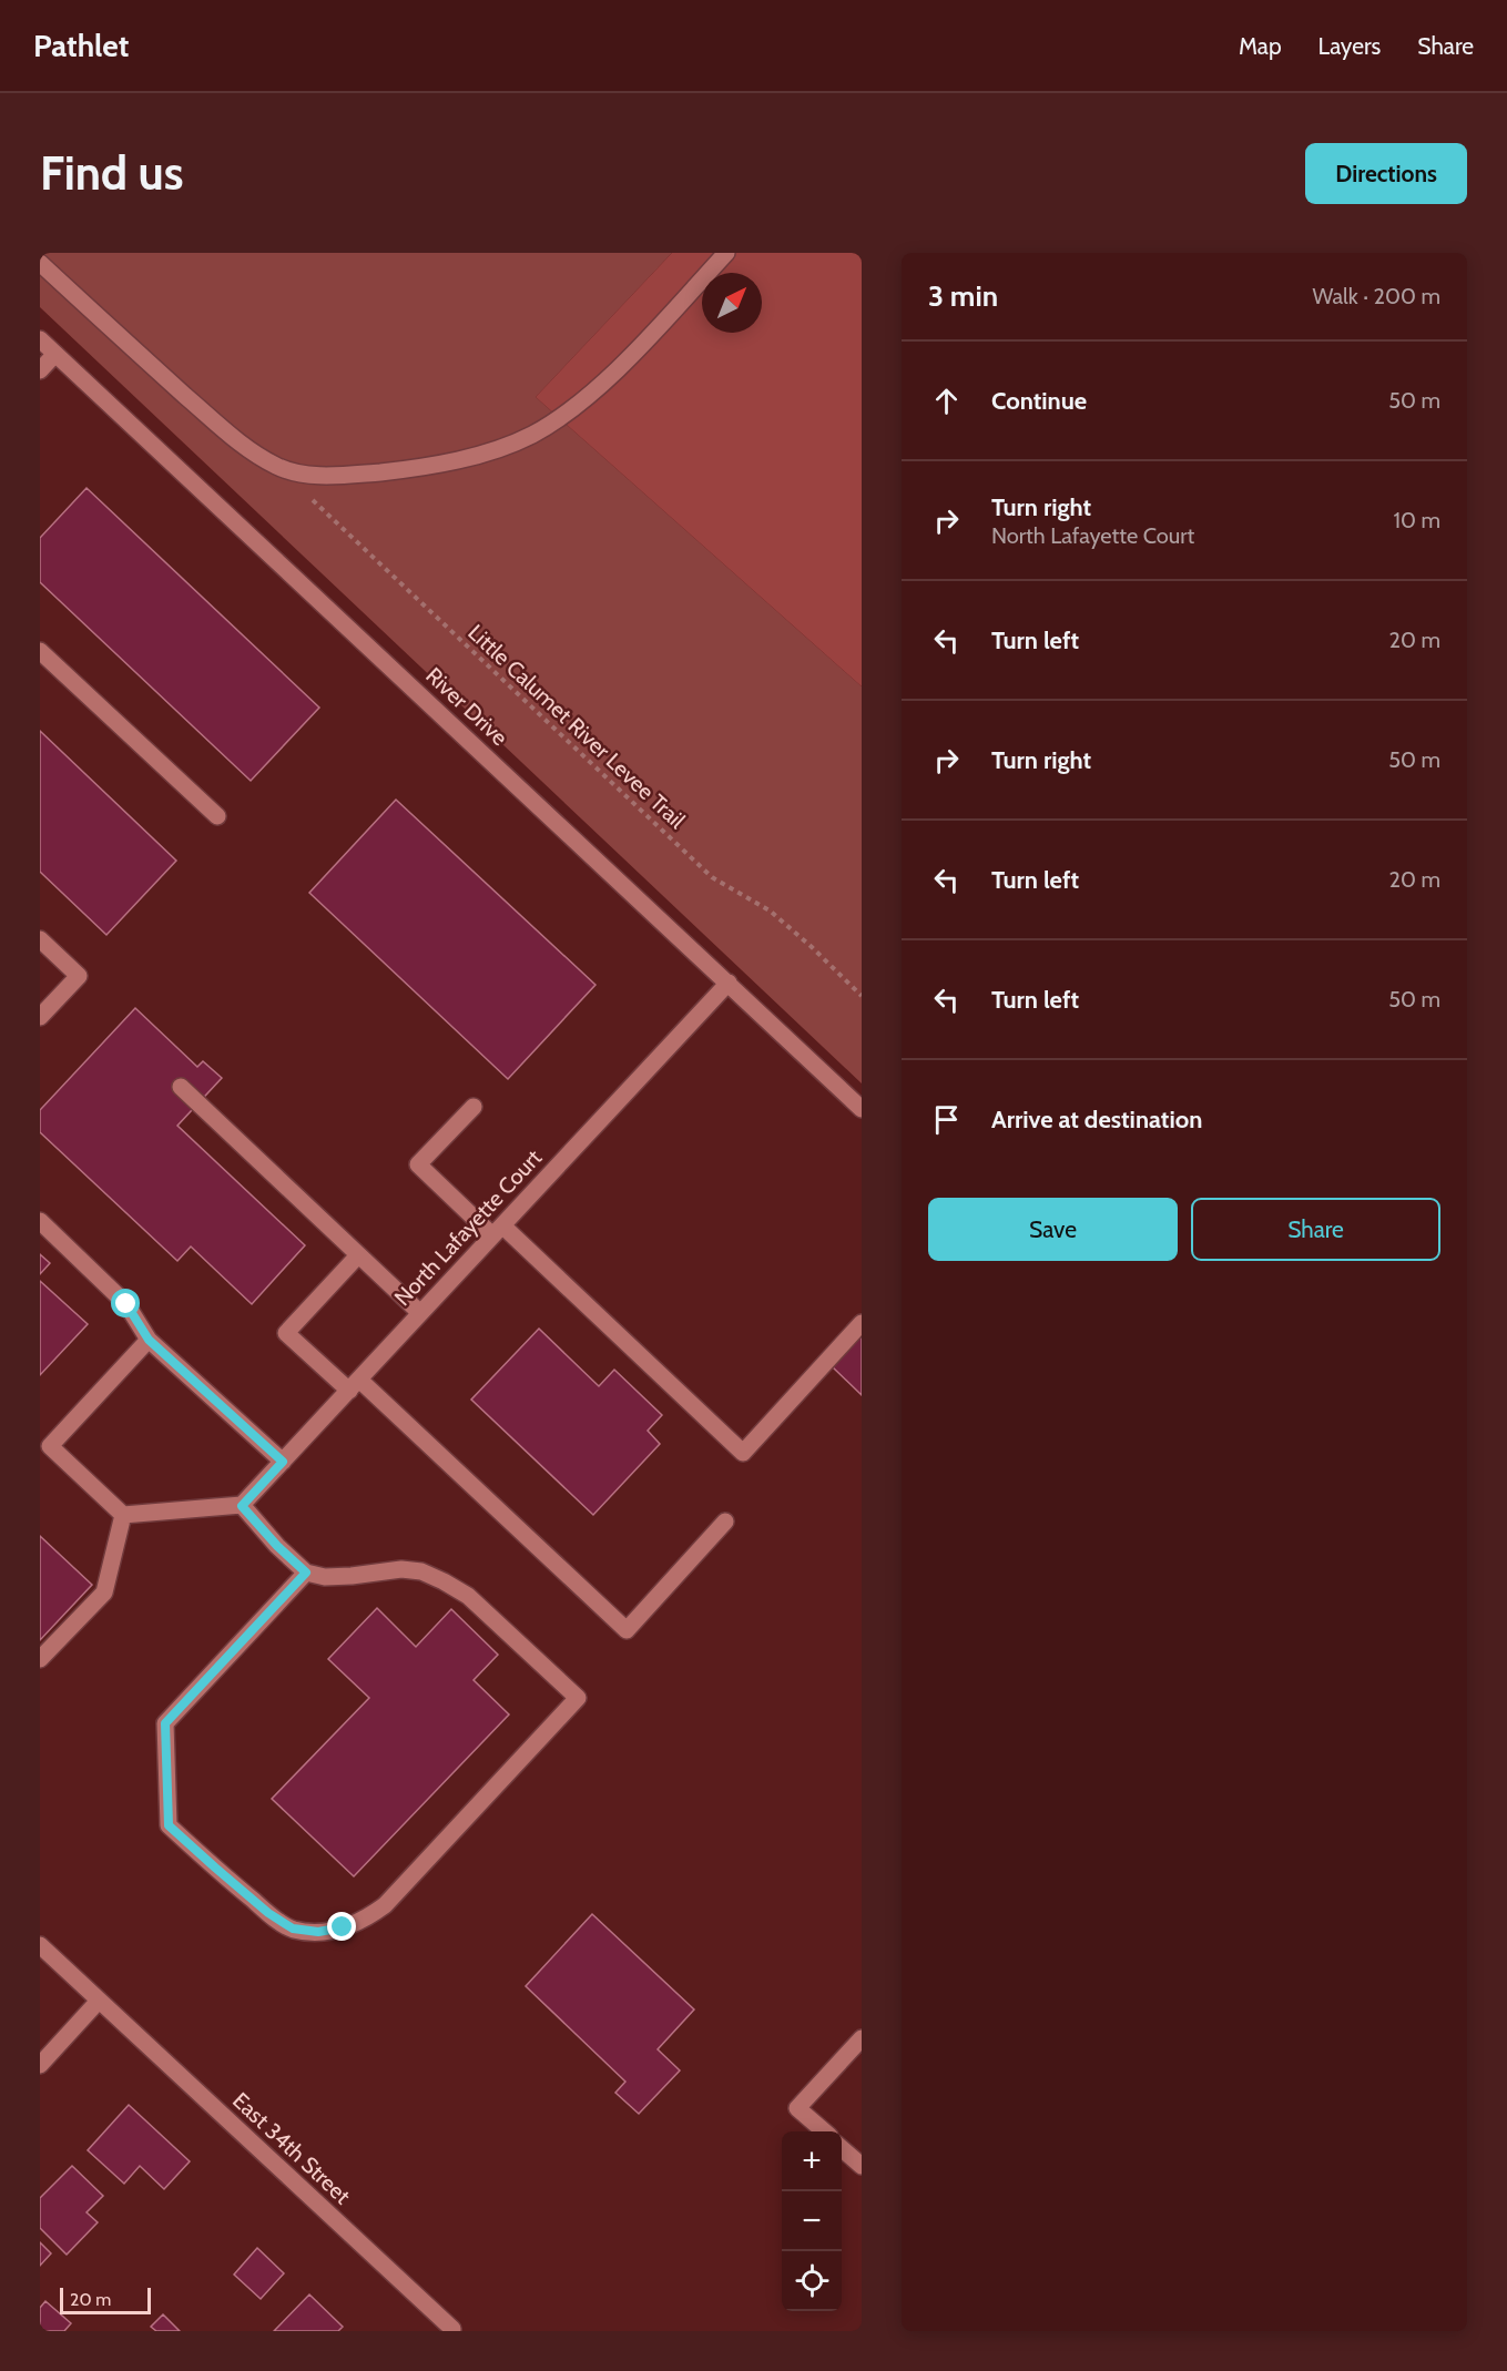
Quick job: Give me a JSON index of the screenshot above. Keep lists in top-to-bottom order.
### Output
{
  "streets": {
    "street": ["River Drive", "North Lafayette Court", "East 34th Street"],
    "path": ["Little Calumet River Levee Trail"]
  },
  "crossings": [
    ["River Drive", "North Lafayette Court"]
  ],
  "scale_bar": "20 m",
  "north": "top right",
  "page": {
    "header": "Pathlet",
    "nav": ["Map", "Layers", "Share"],
    "buttons": [
      "Directions",
      ["Save", "Share"]
    ],
    "title": "Find us",
    "heading": ["3 min", "Walk · 200 m"],
    "list": [
      ["Continue", "50 m"],
      ["Turn right", "North Lafayette Court", "10 m"],
      ["Turn left", "20 m"],
      ["Turn right", "50 m"],
      ["Turn left", "20 m"],
      ["Turn left", "50 m"],
      "Arrive at destination"
    ],
    "map_buttons": ["+", "−"],
    "scale": "20 m"
  }
}
